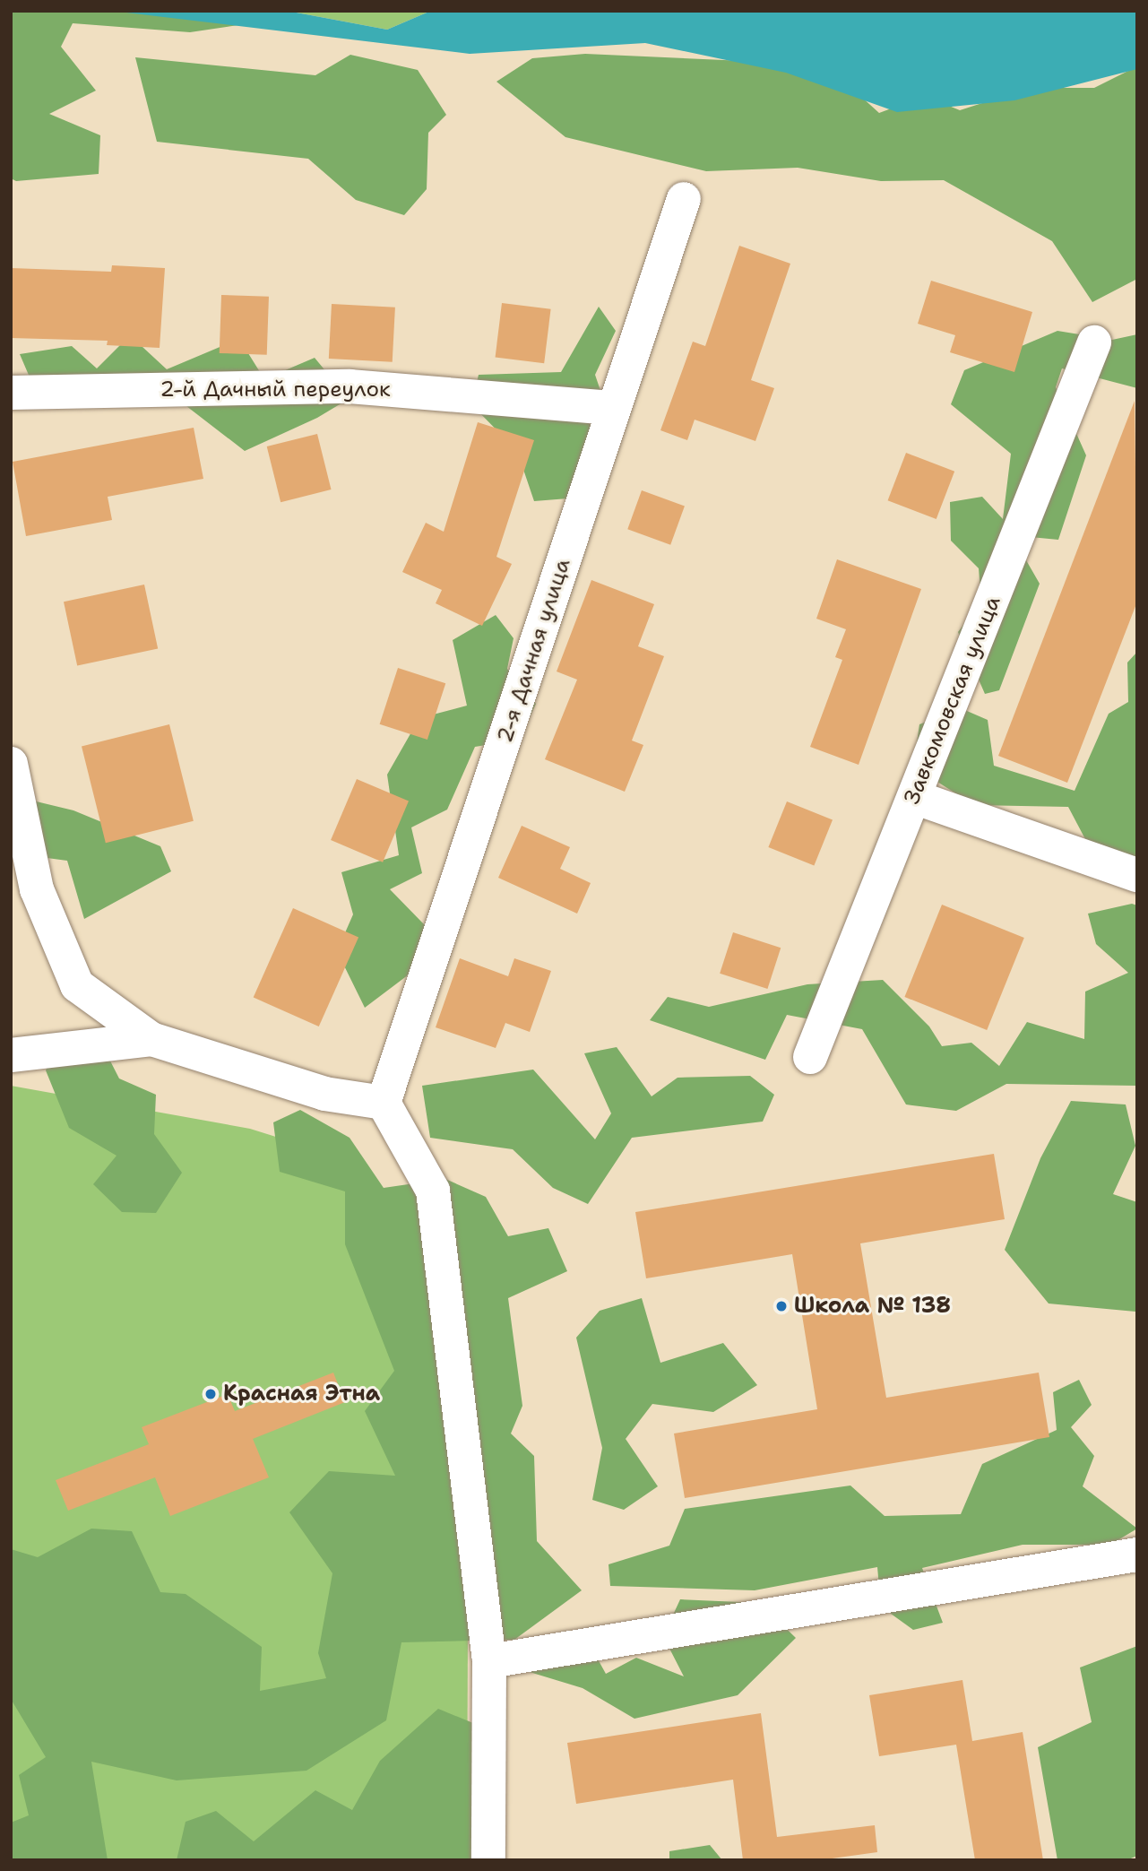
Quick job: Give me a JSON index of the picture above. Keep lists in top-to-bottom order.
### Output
{
  "streets": {
    "street": ["2-й Дачный переулок", "2-я Дачная улица", "Завкомовская улица"]
  },
  "crossings": [
    ["2-й Дачный переулок", "2-я Дачная улица"]
  ],
  "places": ["Школа № 138", "Красная Этна"]
}
